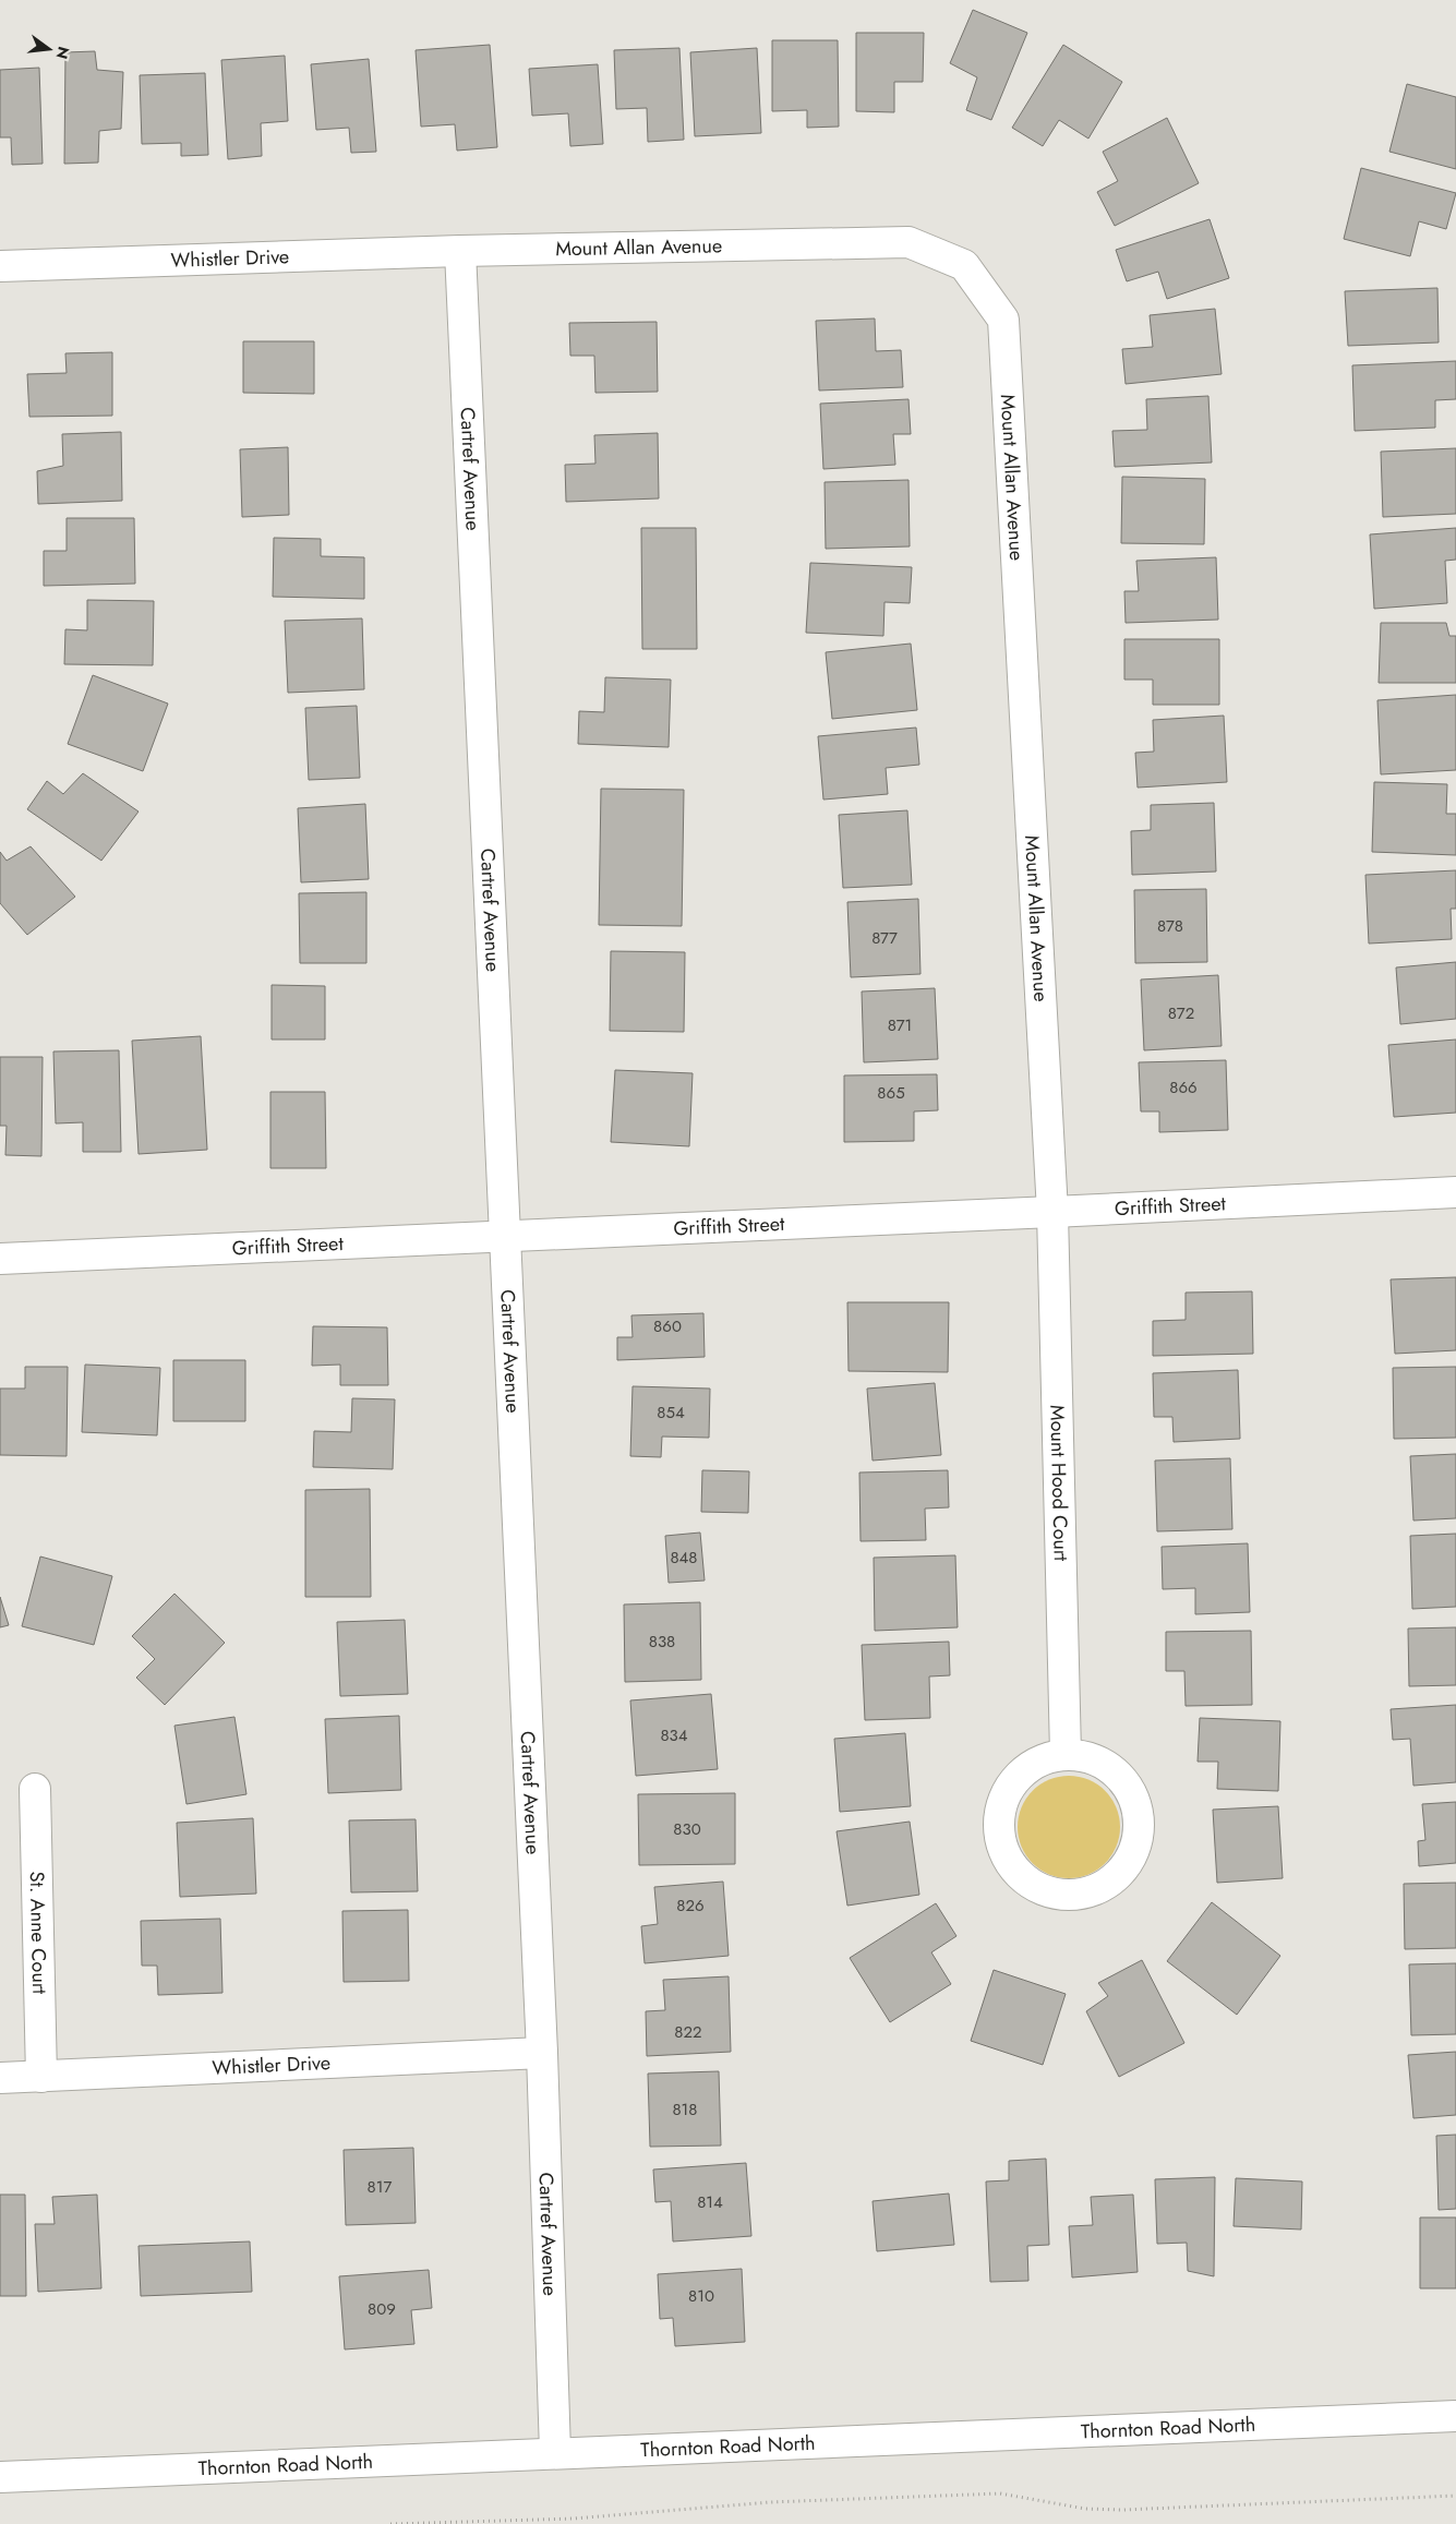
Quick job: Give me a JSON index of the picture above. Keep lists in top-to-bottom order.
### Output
{
  "streets": {
    "street": [
      "Mount Allan Avenue",
      "Whistler Drive",
      "Cartref Avenue",
      "Griffith Street",
      "Mount Hood Court",
      "St. Anne Court",
      "Thornton Road North"
    ]
  },
  "crossings": [
    ["Mount Allan Avenue", "Whistler Drive"],
    ["Mount Allan Avenue", "Cartref Avenue"],
    ["Mount Allan Avenue", "Griffith Street"],
    ["Mount Allan Avenue", "Mount Hood Court"],
    ["Whistler Drive", "Cartref Avenue"],
    ["Whistler Drive", "St. Anne Court"],
    ["Cartref Avenue", "Griffith Street"],
    ["Cartref Avenue", "Thornton Road North"],
    ["Griffith Street", "Mount Hood Court"]
  ],
  "house_numbers": [
    "878",
    "877",
    "872",
    "871",
    "866",
    "865",
    "860",
    "854",
    "848",
    "838",
    "834",
    "830",
    "826",
    "822",
    "818",
    "817",
    "814",
    "810",
    "809"
  ],
  "north": "right"
}
